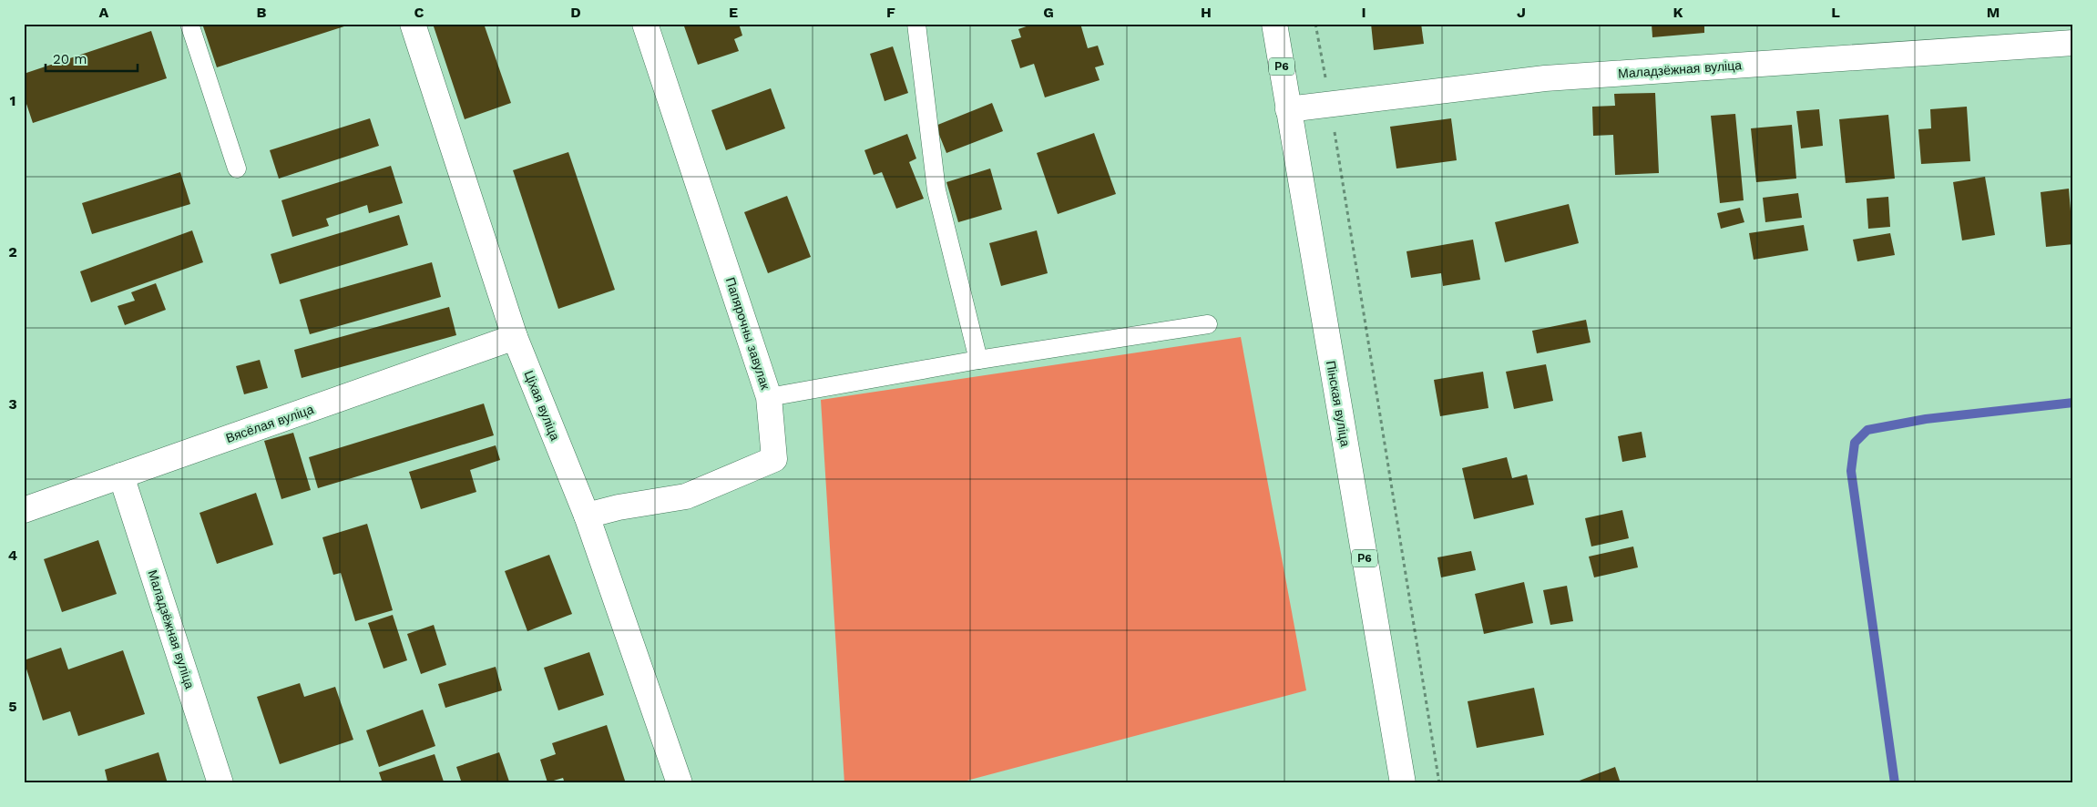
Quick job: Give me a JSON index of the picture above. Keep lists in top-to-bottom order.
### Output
{
  "streets": {
    "street": [
      "Р6",
      "Маладзёжная вуліца",
      "Папярочны завулак",
      "Пінская вуліца",
      "Ціхая вуліца",
      "Вясёлая вуліца"
    ]
  },
  "crossings": [
    ["Маладзёжная вуліца", "Пінская вуліца"],
    ["Маладзёжная вуліца", "Вясёлая вуліца"],
    ["Папярочны завулак", "Ціхая вуліца"],
    ["Ціхая вуліца", "Вясёлая вуліца"]
  ],
  "scale_bar": "20 m",
  "grid": {
    "columns": [
      "A",
      "B",
      "C",
      "D",
      "E",
      "F",
      "G",
      "H",
      "I",
      "J",
      "K",
      "L",
      "M"
    ],
    "rows": [
      "1",
      "2",
      "3",
      "4",
      "5"
    ]
  }
}
